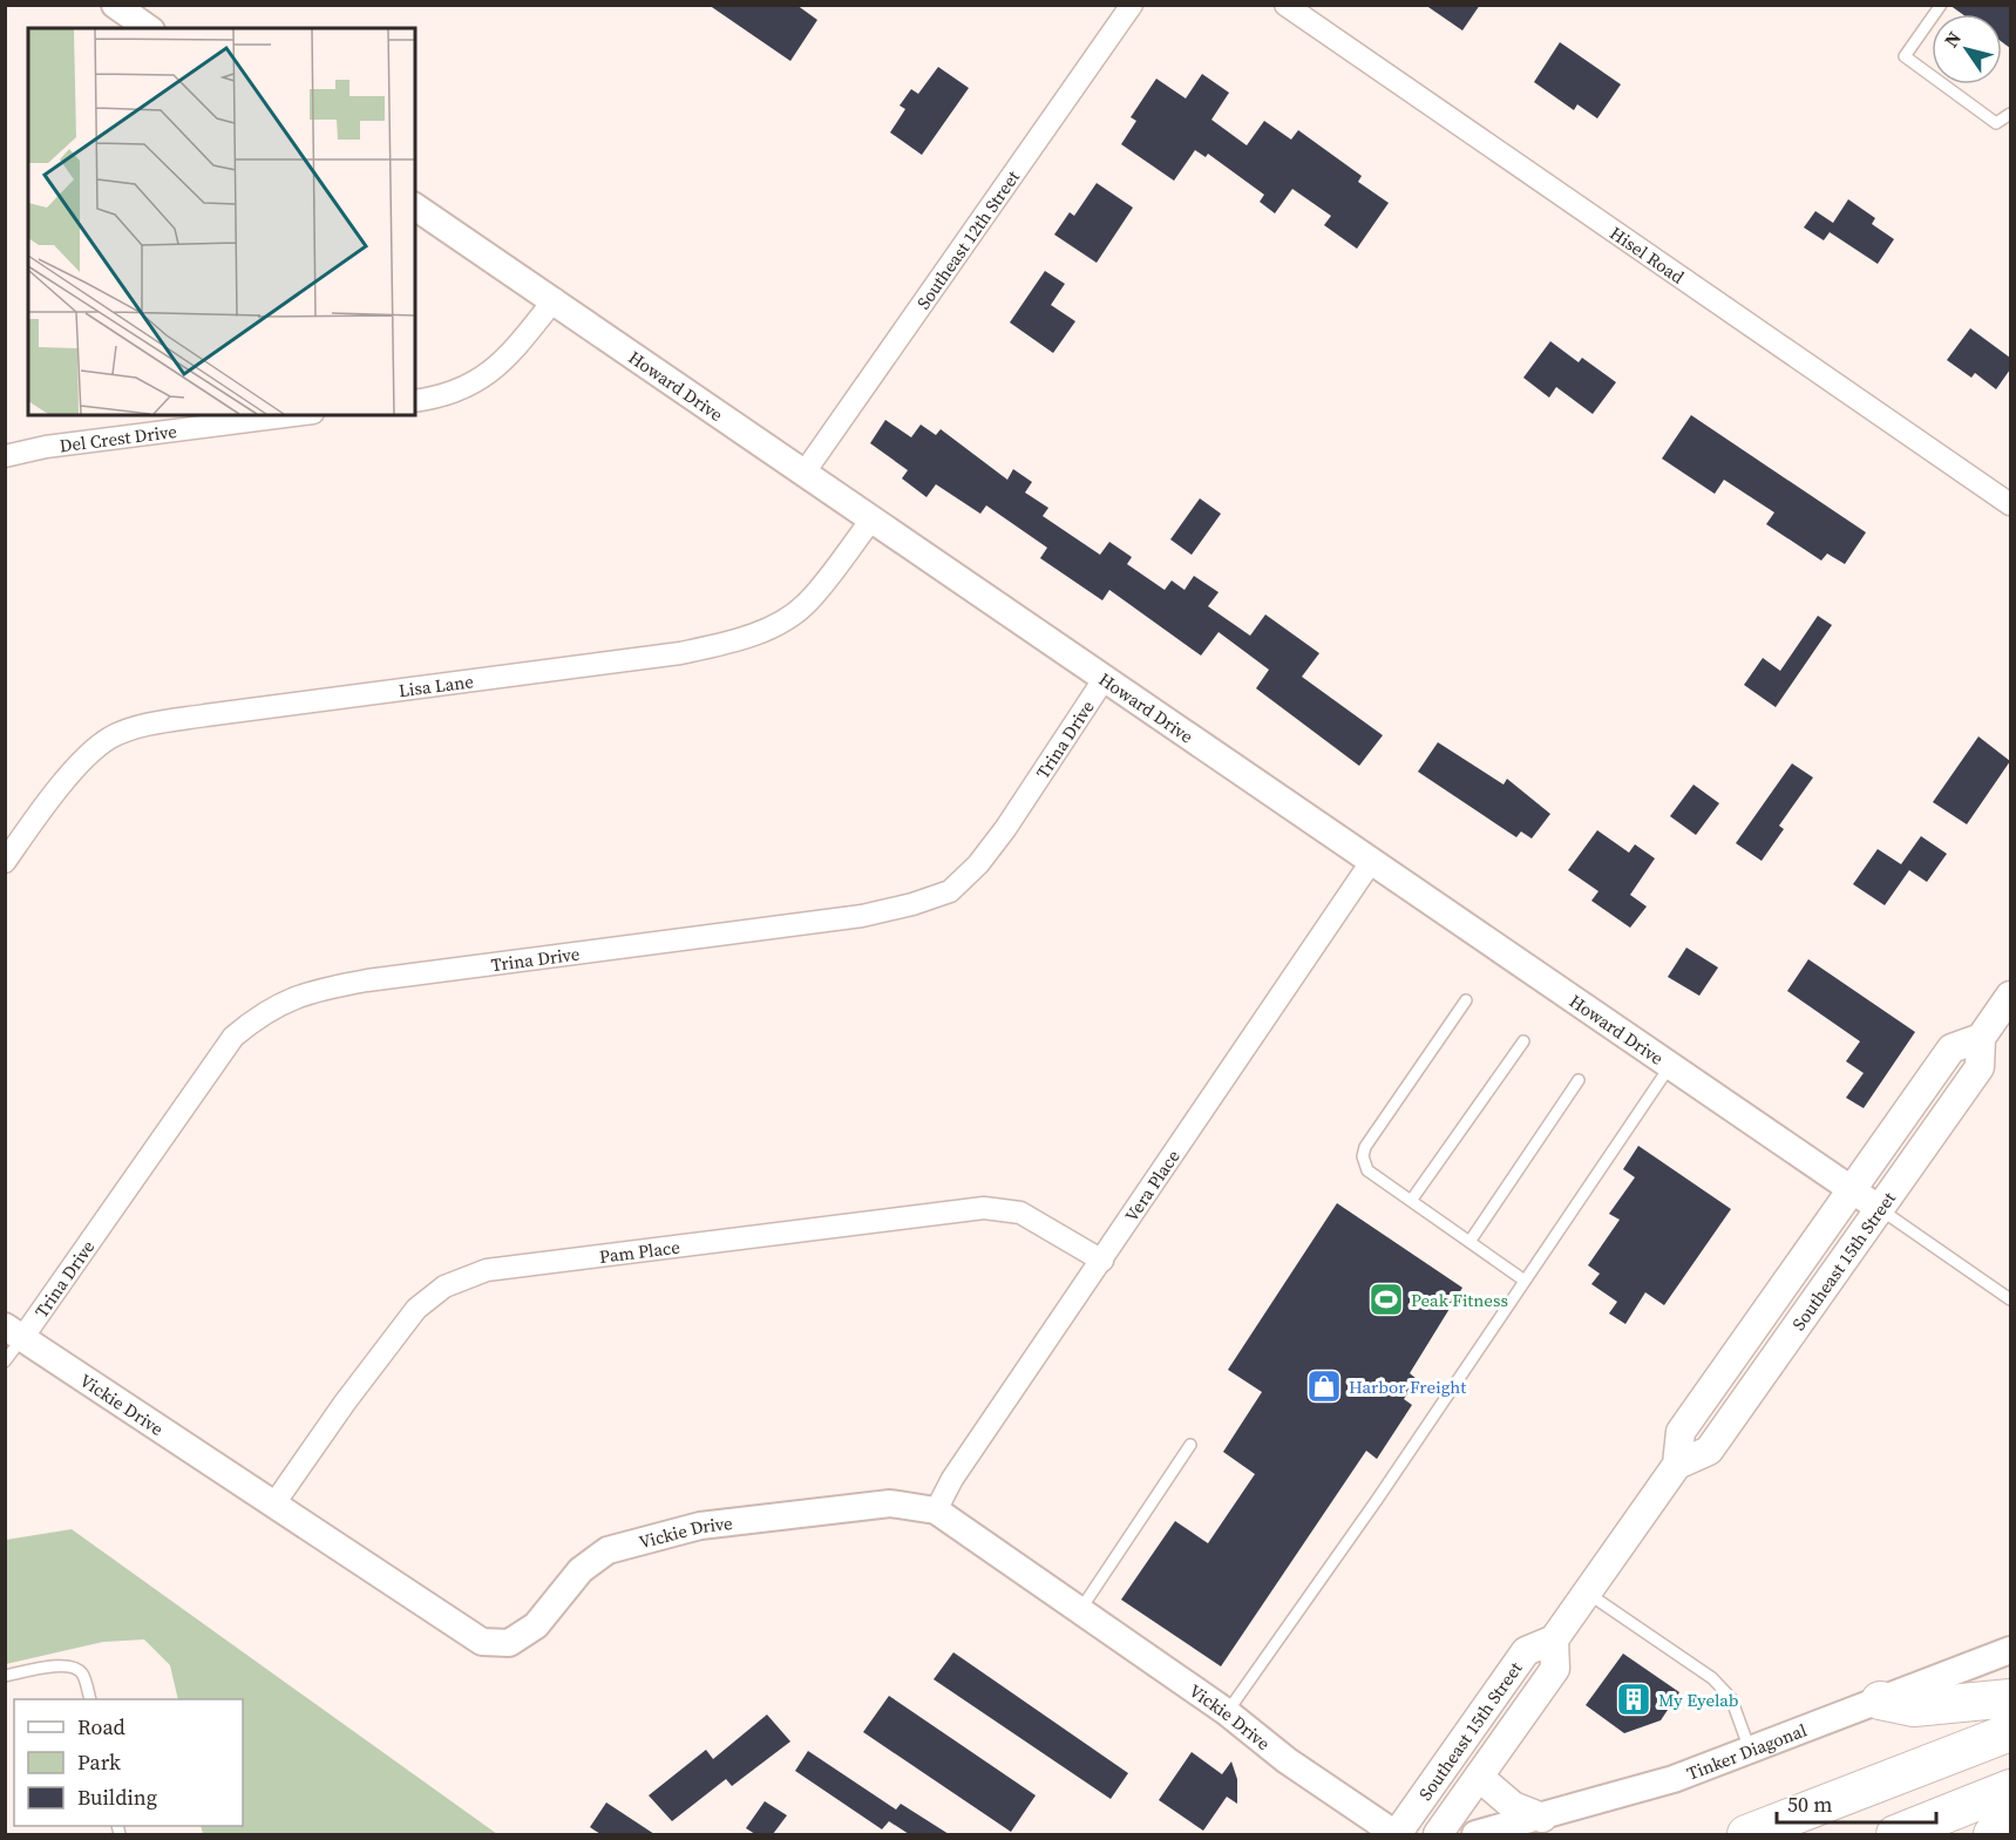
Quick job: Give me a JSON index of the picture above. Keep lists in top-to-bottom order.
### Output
{
  "streets": {
    "main road": ["Southeast 15th Street"],
    "street": [
      "Southeast 12th Street",
      "Hisel Road",
      "Howard Drive",
      "Del Crest Drive",
      "Lisa Lane",
      "Trina Drive",
      "Vera Place",
      "Pam Place",
      "Vickie Drive",
      "Tinker Diagonal"
    ]
  },
  "crossings": [
    ["Southeast 12th Street", "Howard Drive"],
    ["Howard Drive", "Lisa Lane"],
    ["Howard Drive", "Trina Drive"],
    ["Howard Drive", "Vera Place"],
    ["Howard Drive", "Southeast 15th Street"],
    ["Trina Drive", "Vickie Drive"],
    ["Vera Place", "Pam Place"],
    ["Vera Place", "Vickie Drive"],
    ["Pam Place", "Vickie Drive"],
    ["Southeast 15th Street", "Vickie Drive"]
  ],
  "places": {
    "sports": ["Peak Fitness"],
    "shop": ["Harbor Freight"],
    "building": ["My Eyelab"]
  },
  "legend": ["Road", "Park", "Building"],
  "scale_bar": "50 m",
  "north": "top left"
}
